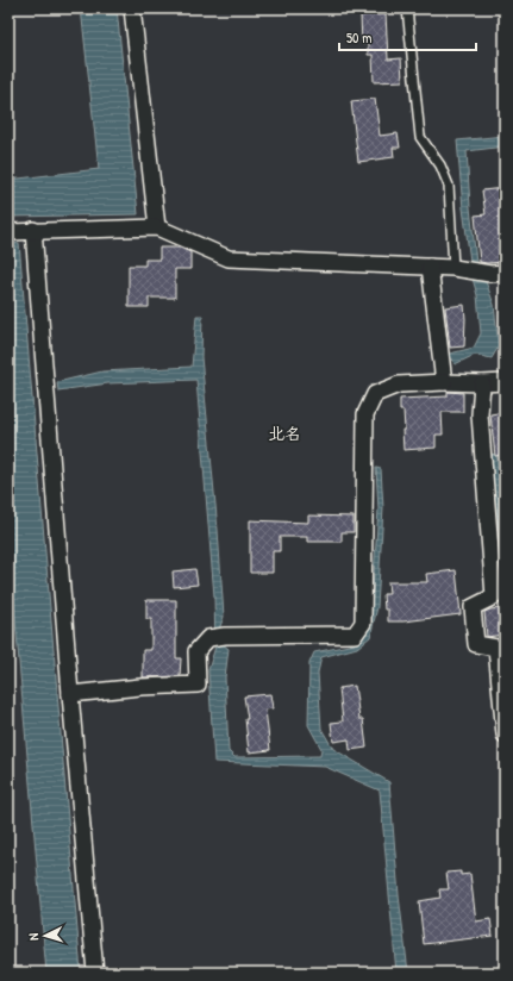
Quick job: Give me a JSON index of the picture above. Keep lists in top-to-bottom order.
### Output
{
  "districts": ["北名"],
  "scale_bar": "50 m",
  "north": "left"
}
